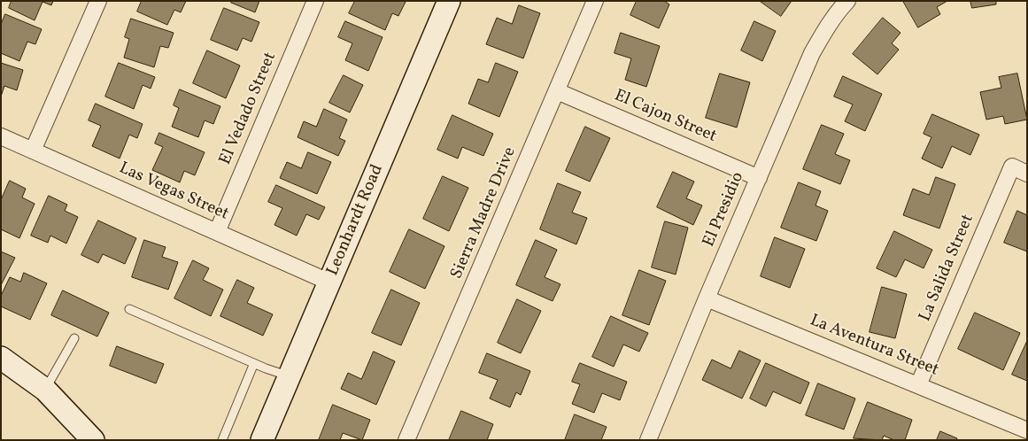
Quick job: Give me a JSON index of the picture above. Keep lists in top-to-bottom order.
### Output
{
  "streets": {
    "street": [
      "El Vedado Street",
      "El Cajon Street",
      "Las Vegas Street",
      "El Presidio",
      "Sierra Madre Drive",
      "Leonhardt Road",
      "La Salida Street",
      "La Aventura Street"
    ]
  },
  "crossings": [
    ["El Vedado Street", "Las Vegas Street"],
    ["El Cajon Street", "El Presidio"],
    ["El Cajon Street", "Sierra Madre Drive"],
    ["Las Vegas Street", "Leonhardt Road"],
    ["El Presidio", "La Aventura Street"],
    ["La Salida Street", "La Aventura Street"]
  ]
}
